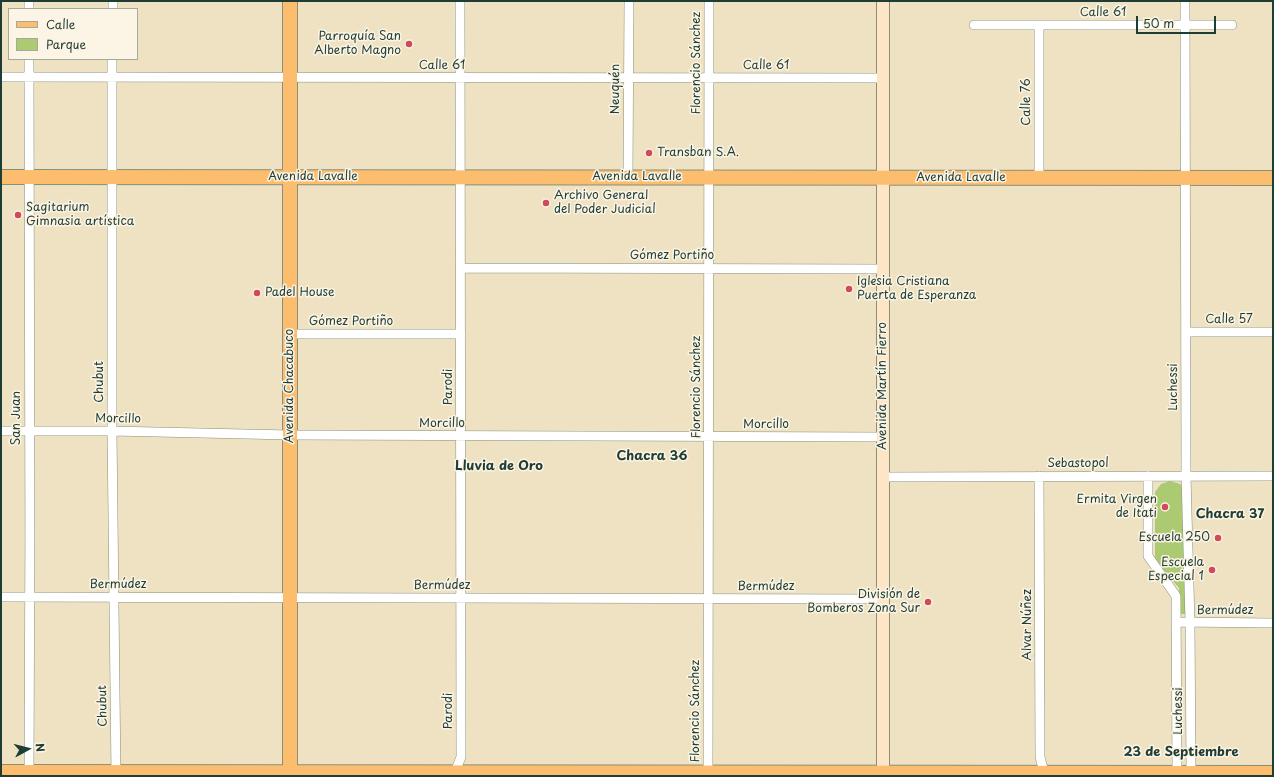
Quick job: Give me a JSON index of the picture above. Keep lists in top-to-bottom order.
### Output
{
  "streets": {
    "main road": ["Avenida Lavalle", "Avenida Chacabuco", "Avenida Martín Fierro"],
    "street": [
      "Calle 61",
      "Florencio Sánchez",
      "Neuquén",
      "Calle 76",
      "Gómez Portiño",
      "Calle 57",
      "Chubut",
      "Parodi",
      "Luchessi",
      "San Juan",
      "Morcillo",
      "Sebastopol",
      "Bermúdez",
      "Alvar Núñez"
    ]
  },
  "crossings": [
    ["Calle 61", "Florencio Sánchez"],
    ["Calle 61", "Neuquén"],
    ["Calle 61", "Calle 76"],
    ["Calle 61", "Chubut"],
    ["Calle 61", "Avenida Chacabuco"],
    ["Calle 61", "Avenida Martín Fierro"],
    ["Calle 61", "Parodi"],
    ["Calle 61", "Luchessi"],
    ["Calle 61", "San Juan"],
    ["Florencio Sánchez", "Avenida Lavalle"],
    ["Florencio Sánchez", "Gómez Portiño"],
    ["Florencio Sánchez", "Morcillo"],
    ["Florencio Sánchez", "Bermúdez"],
    ["Neuquén", "Avenida Lavalle"],
    ["Calle 76", "Avenida Lavalle"],
    ["Avenida Lavalle", "Chubut"],
    ["Avenida Lavalle", "Avenida Chacabuco"],
    ["Avenida Lavalle", "Avenida Martín Fierro"],
    ["Avenida Lavalle", "Parodi"],
    ["Avenida Lavalle", "Luchessi"],
    ["Avenida Lavalle", "San Juan"],
    ["Gómez Portiño", "Avenida Chacabuco"],
    ["Gómez Portiño", "Avenida Martín Fierro"],
    ["Gómez Portiño", "Parodi"],
    ["Calle 57", "Luchessi"],
    ["Chubut", "Morcillo"],
    ["Chubut", "Bermúdez"],
    ["Avenida Chacabuco", "Morcillo"],
    ["Avenida Chacabuco", "Bermúdez"],
    ["Avenida Martín Fierro", "Morcillo"],
    ["Avenida Martín Fierro", "Sebastopol"],
    ["Avenida Martín Fierro", "Bermúdez"],
    ["Parodi", "Morcillo"],
    ["Parodi", "Bermúdez"],
    ["Luchessi", "Sebastopol"],
    ["Luchessi", "Bermúdez"],
    ["San Juan", "Morcillo"],
    ["San Juan", "Bermúdez"],
    ["Sebastopol", "Alvar Núñez"]
  ],
  "districts": [
    "Chacra 36",
    "Lluvia de Oro",
    "Chacra 37",
    "23 de Septiembre"
  ],
  "places": [
    "Parroquía San Alberto Magno",
    "Transban S.A.",
    "Archivo General del Poder Judicial",
    "Sagitarium Gimnasia artística",
    "Iglesia Cristiana Puerta de Esperanza",
    "Padel House",
    "Ermita Virgen de Itati",
    "Escuela 250",
    "Escuela Especial 1",
    "División de Bomberos Zona Sur"
  ],
  "legend": ["Calle", "Parque"],
  "scale_bar": "50 m",
  "north": "right"
}
